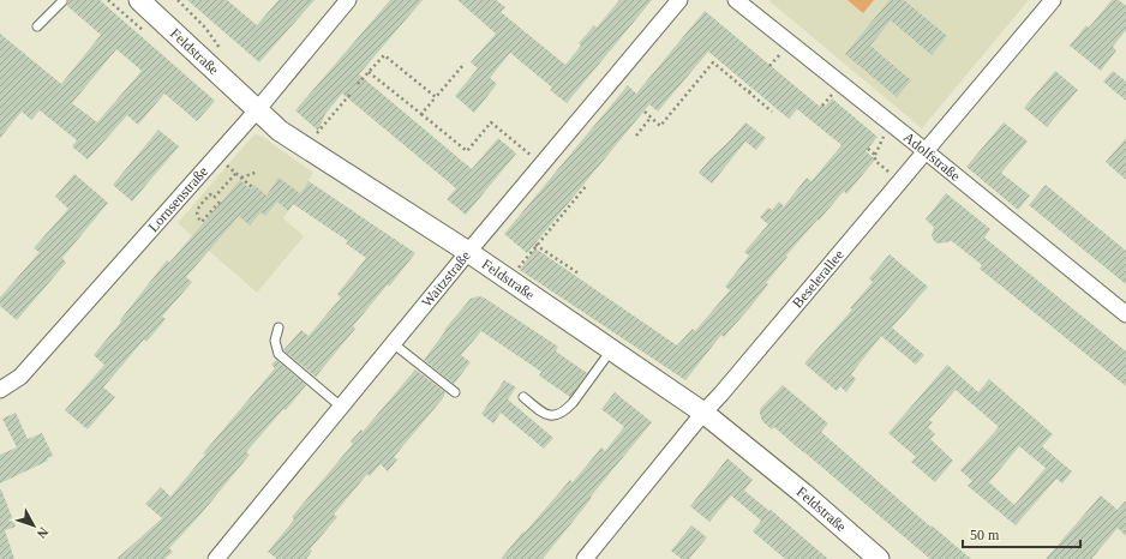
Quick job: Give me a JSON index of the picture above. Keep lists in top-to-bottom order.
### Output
{
  "streets": {
    "street": [
      "Feldstraße",
      "Adolfstraße",
      "Lornsenstraße",
      "Waitzstraße",
      "Beselerallee"
    ]
  },
  "crossings": [
    ["Feldstraße", "Lornsenstraße"],
    ["Feldstraße", "Waitzstraße"],
    ["Feldstraße", "Beselerallee"],
    ["Adolfstraße", "Beselerallee"]
  ],
  "scale_bar": "50 m",
  "north": "bottom right"
}
